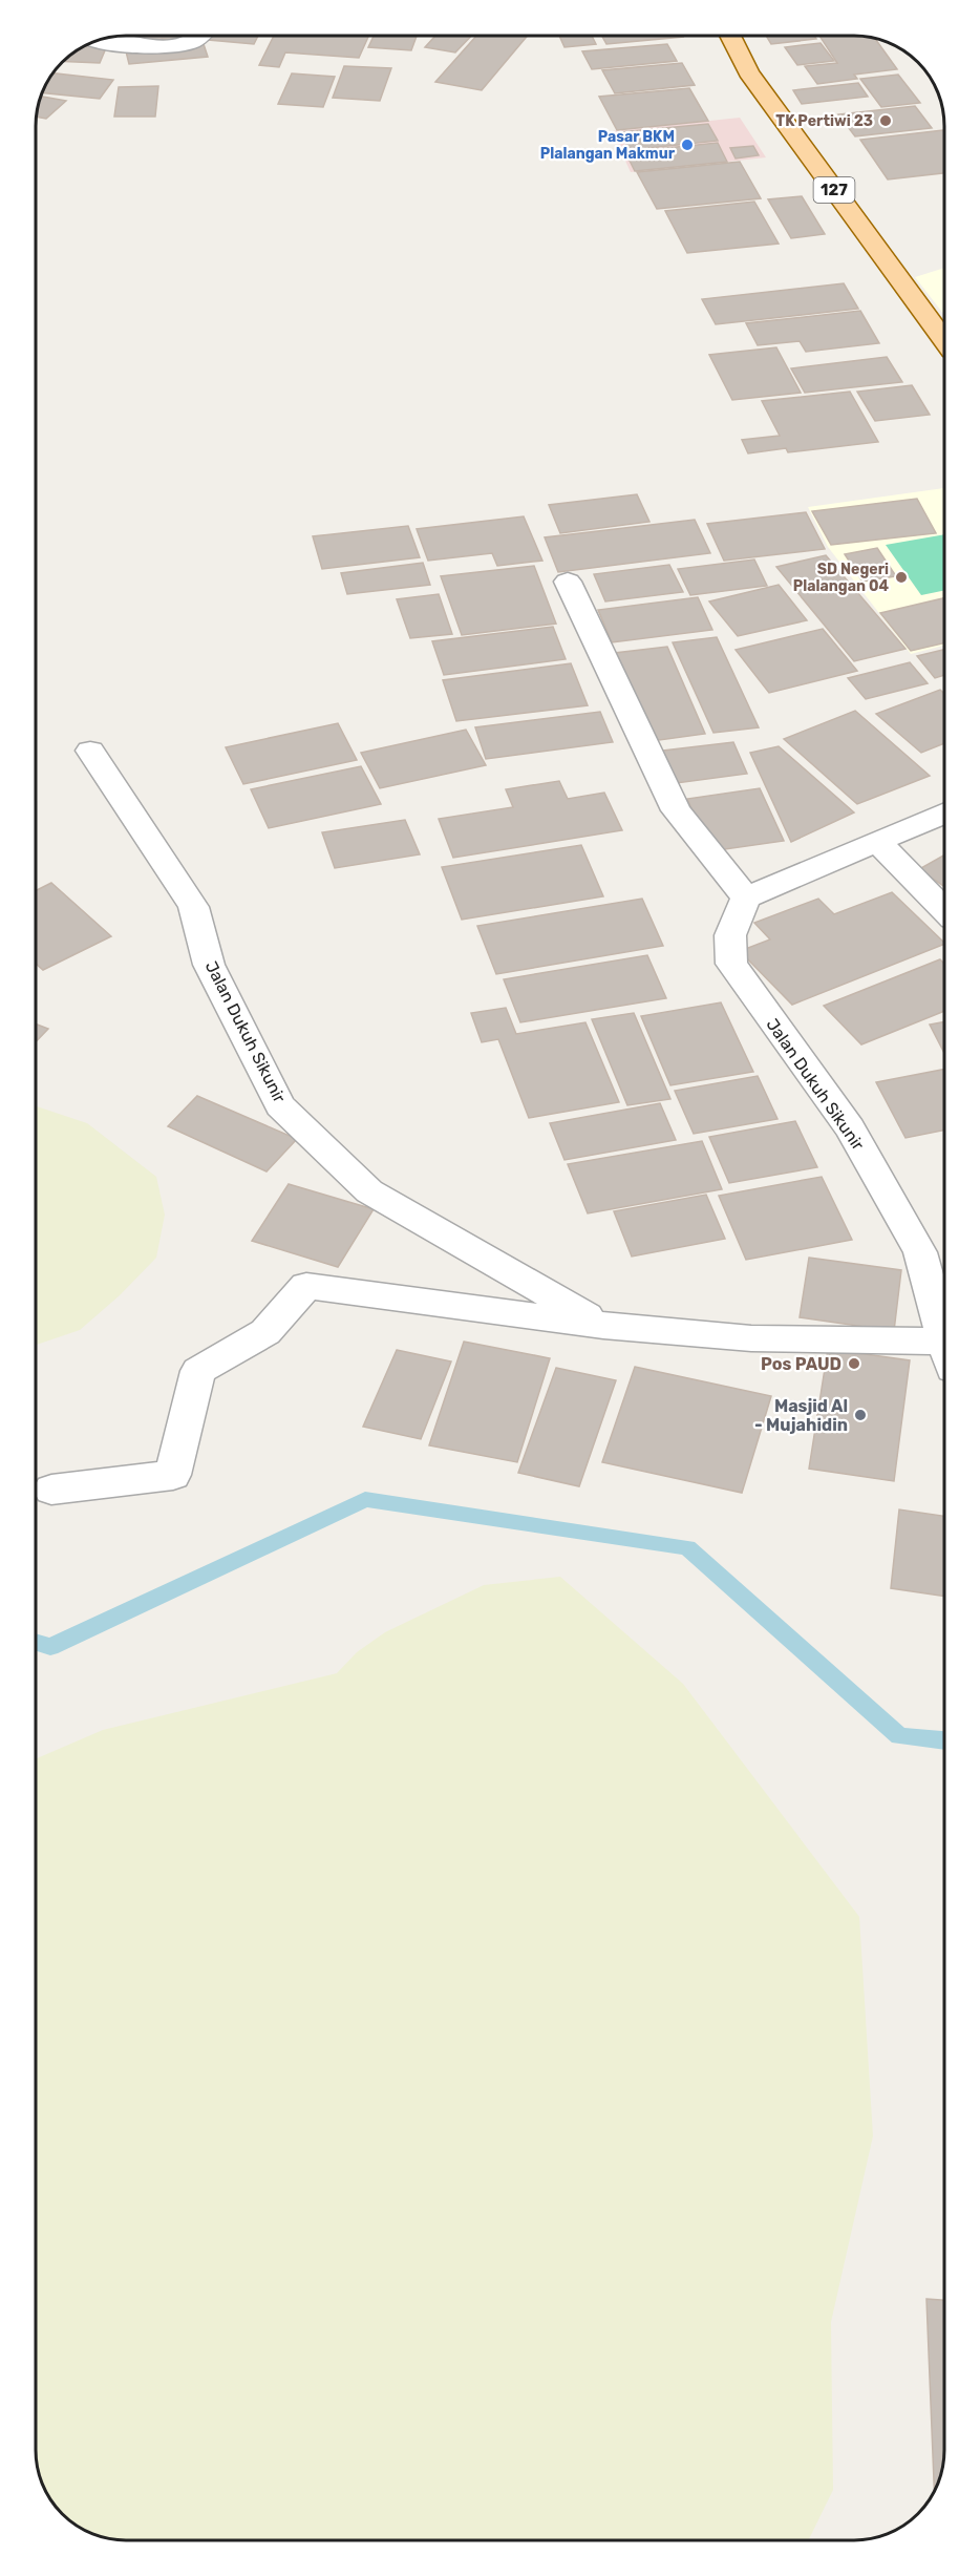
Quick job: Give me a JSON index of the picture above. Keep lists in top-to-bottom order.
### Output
{
  "streets": {
    "main road": ["127"],
    "street": ["Jalan Dukuh Sikunir"]
  },
  "places": [
    "TK Pertiwi 23",
    "Pasar BKM Plalangan Makmur",
    "SD Negeri Plalangan 04",
    "Pos PAUD",
    "Masjid Al - Mujahidin"
  ]
}
